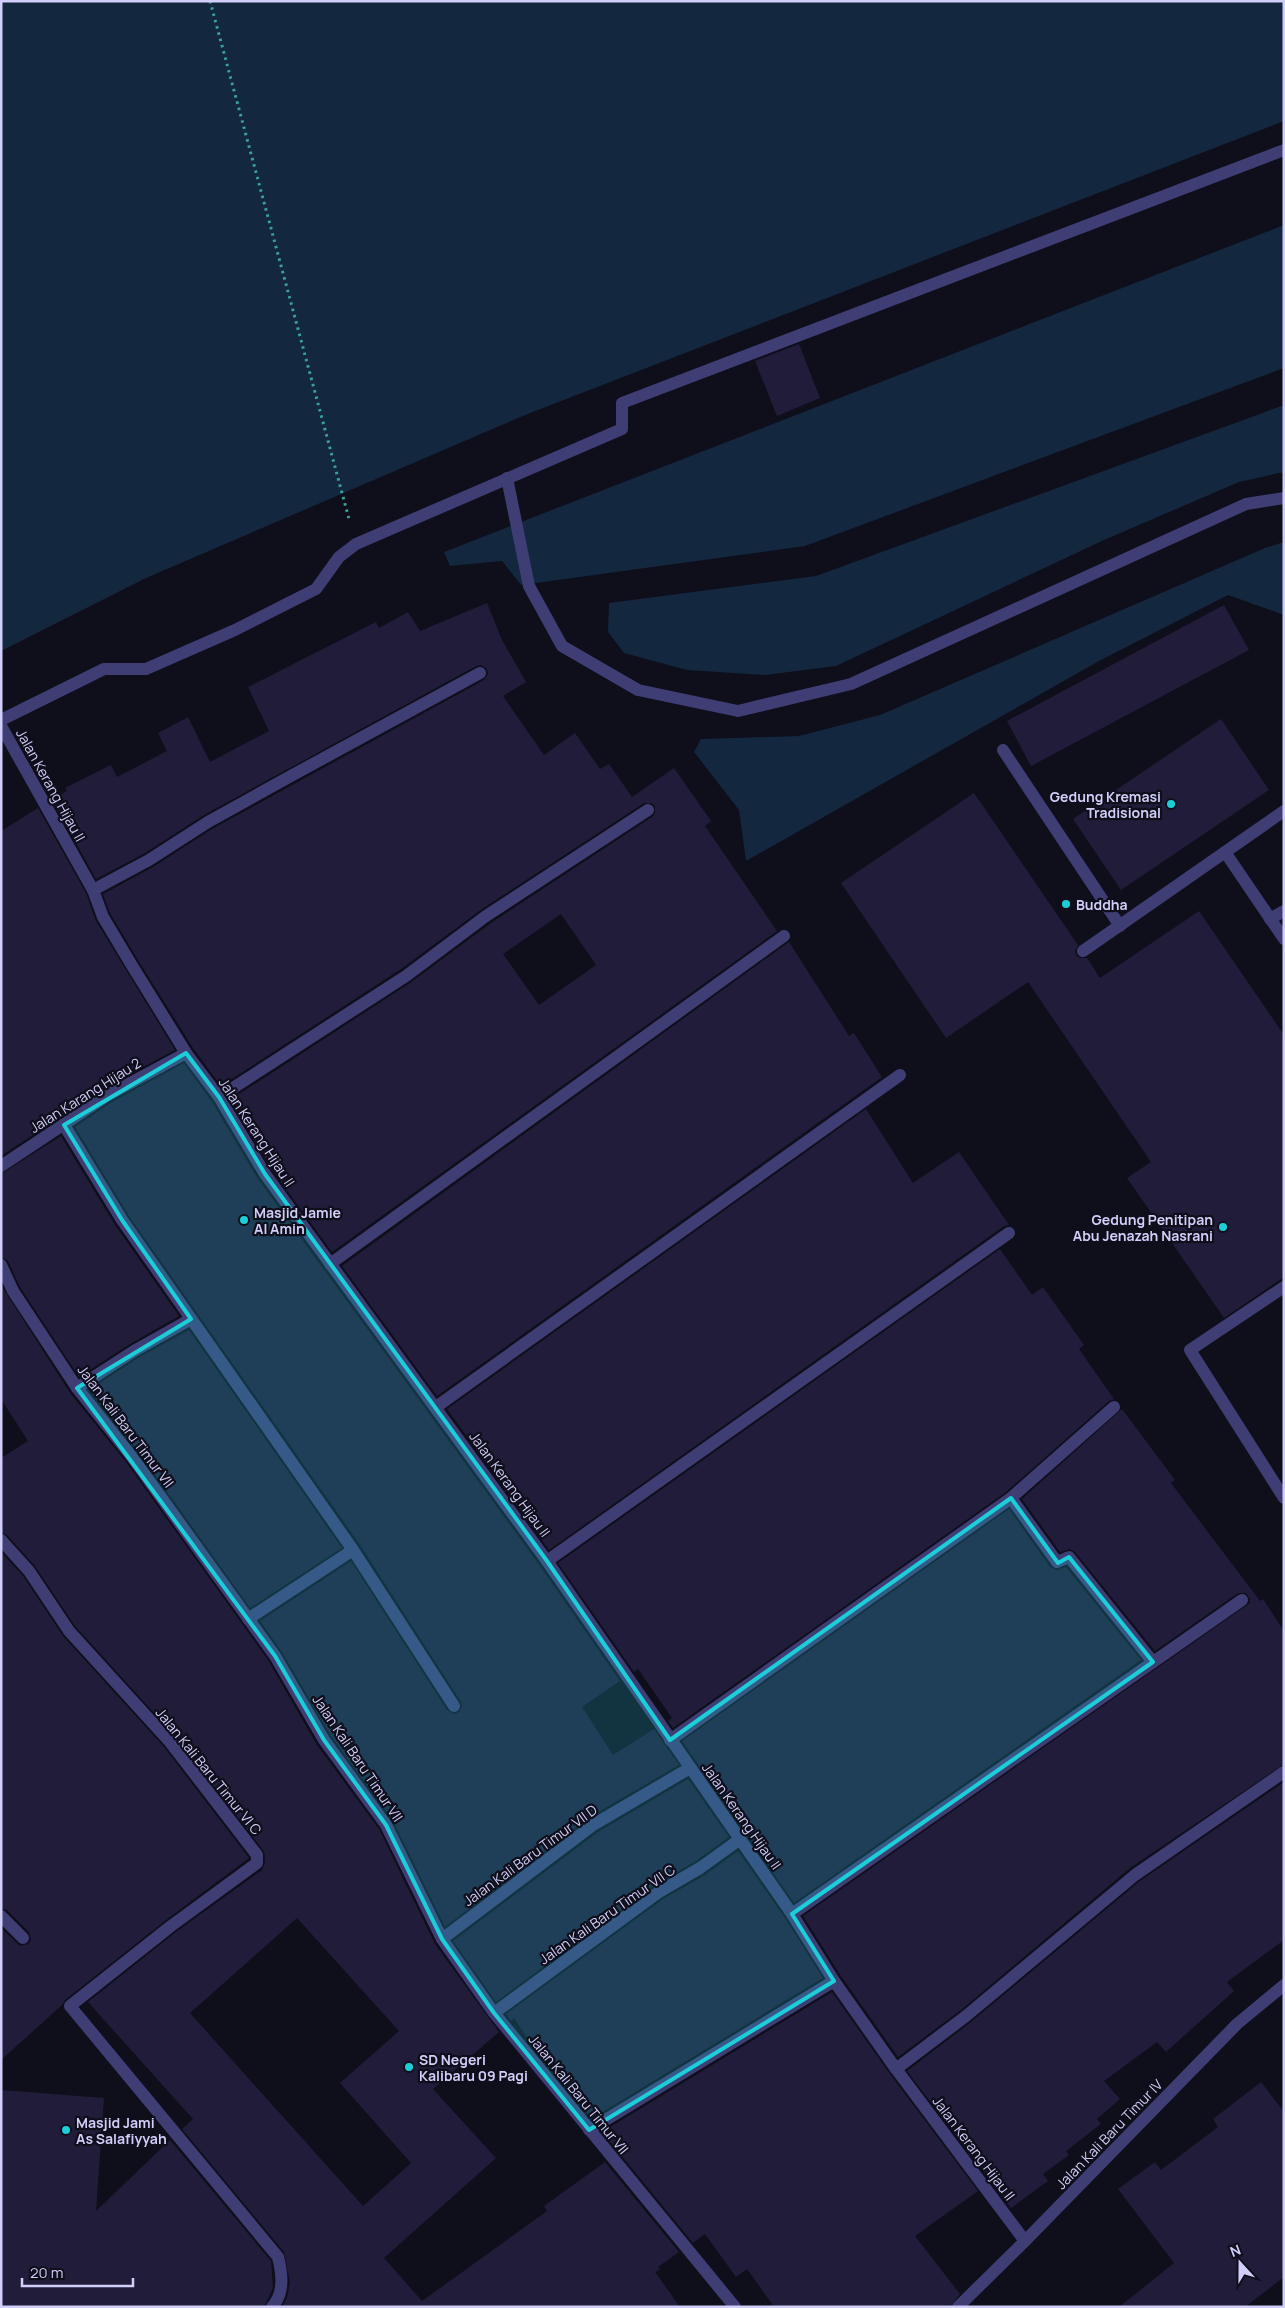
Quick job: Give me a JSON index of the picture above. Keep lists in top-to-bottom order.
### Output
{
  "streets": {
    "street": [
      "Jalan Kerang Hijau II",
      "Jalan Karang Hijau 2",
      "Jalan Kali Baru Timur VII",
      "Jalan Kali Baru Timur VI C",
      "Jalan Kali Baru Timur VII D",
      "Jalan Kali Baru Timur VII C",
      "Jalan Kali Baru Timur IV"
    ]
  },
  "crossings": [
    ["Jalan Kerang Hijau II", "Jalan Karang Hijau 2"],
    ["Jalan Kerang Hijau II", "Jalan Kali Baru Timur VII D"],
    ["Jalan Kerang Hijau II", "Jalan Kali Baru Timur VII C"],
    ["Jalan Kerang Hijau II", "Jalan Kali Baru Timur IV"],
    ["Jalan Kali Baru Timur VII", "Jalan Kali Baru Timur VII D"],
    ["Jalan Kali Baru Timur VII", "Jalan Kali Baru Timur VII C"]
  ],
  "places": [
    "Gedung Kremasi Tradisional",
    "Buddha",
    "Masjid Jamie Al Amin",
    "Gedung Penitipan Abu Jenazah Nasrani",
    "SD Negeri Kalibaru 09 Pagi",
    "Masjid Jami As Salafiyyah"
  ],
  "scale_bar": "20 m",
  "north": "top"
}
